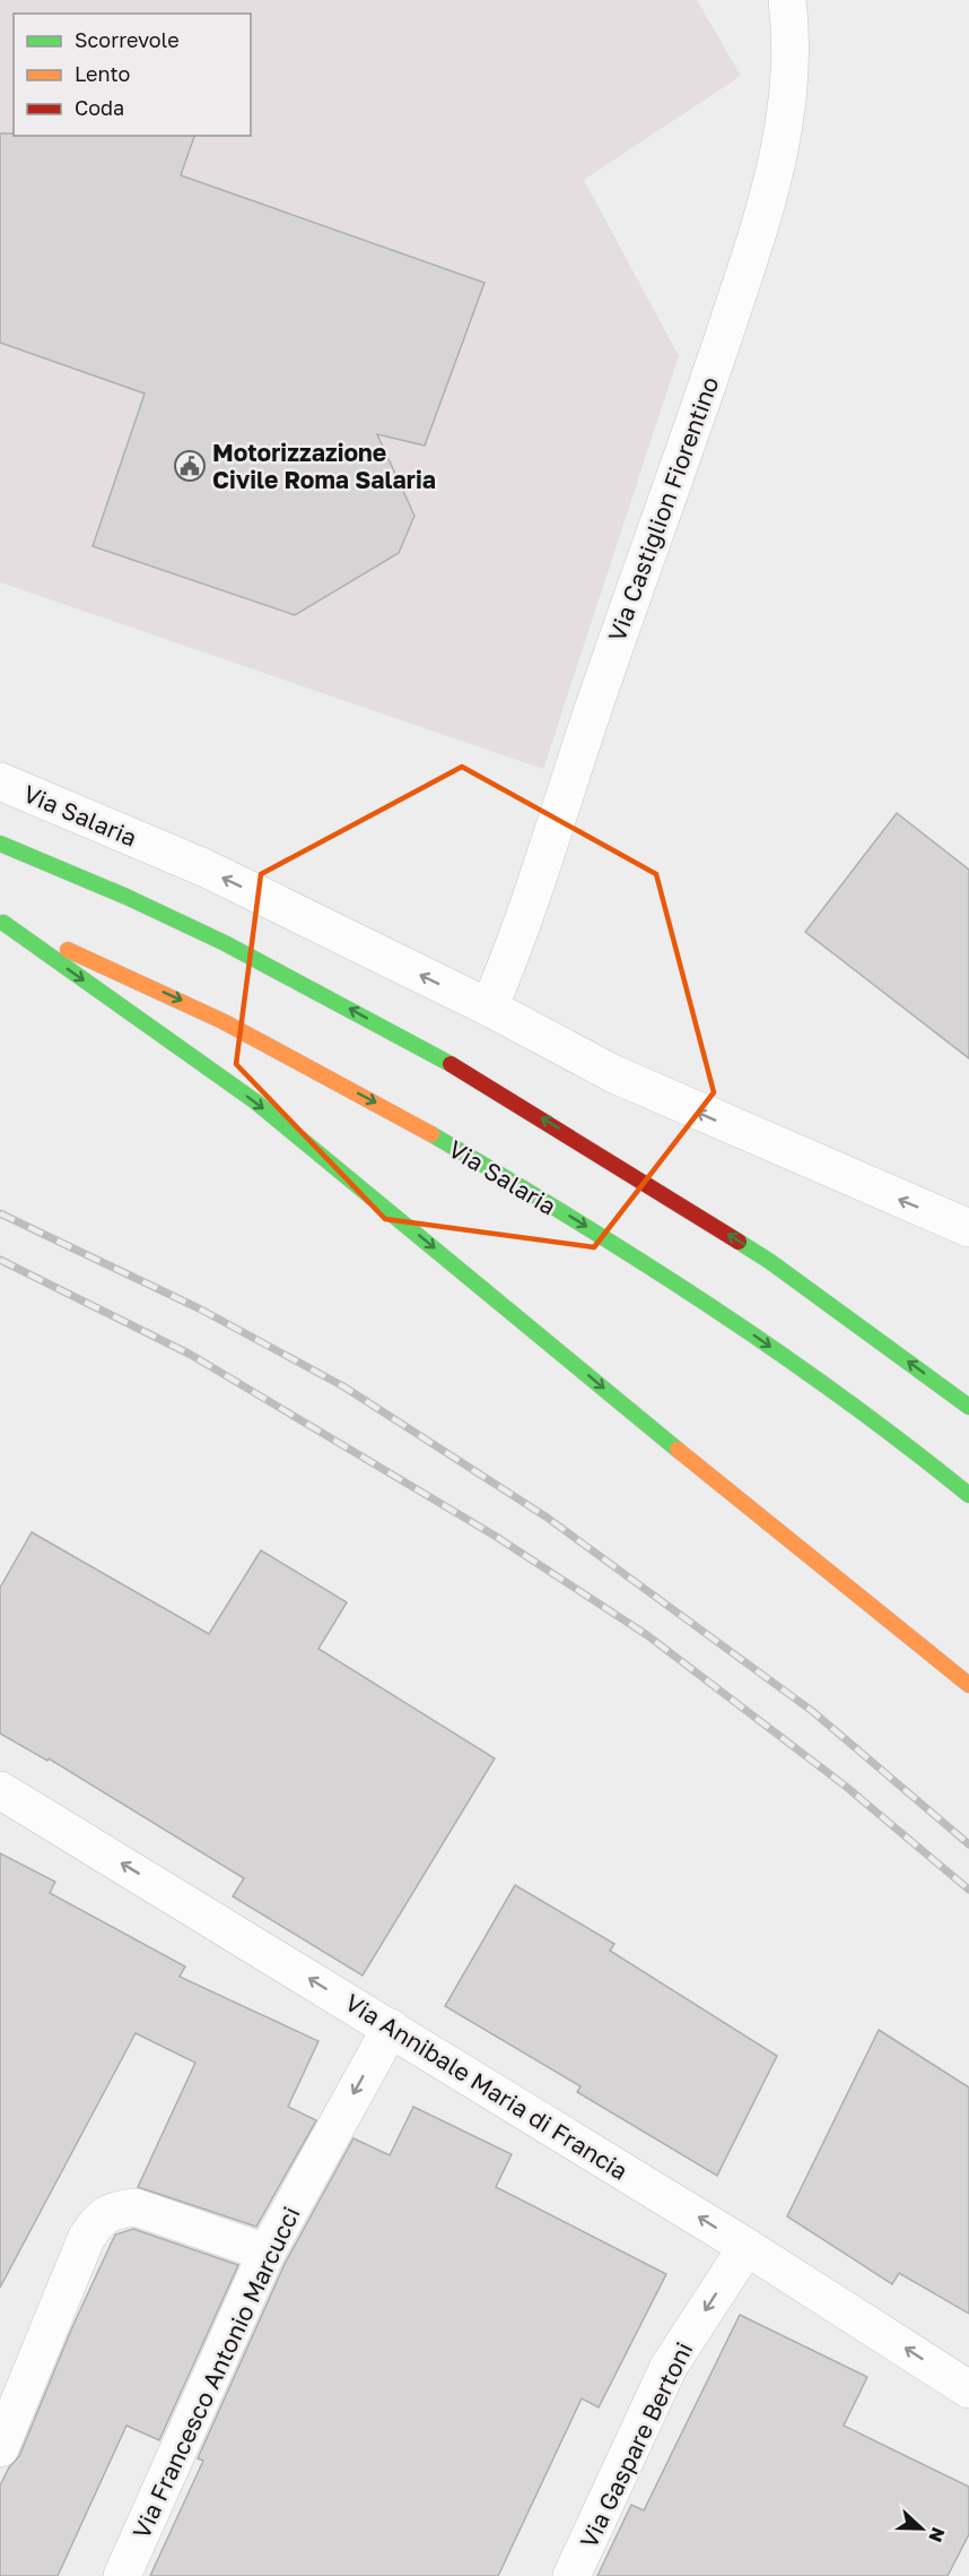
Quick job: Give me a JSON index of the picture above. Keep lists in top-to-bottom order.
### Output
{
  "streets": {
    "main road": ["Via Salaria"],
    "street": [
      "Via Castiglion Fiorentino",
      "Via Annibale Maria di Francia",
      "Via Francesco Antonio Marcucci",
      "Via Gaspare Bertoni"
    ]
  },
  "crossings": [
    ["Via Castiglion Fiorentino", "Via Salaria"],
    ["Via Annibale Maria di Francia", "Via Francesco Antonio Marcucci"],
    ["Via Annibale Maria di Francia", "Via Gaspare Bertoni"]
  ],
  "one_way": ["Via Annibale Maria di Francia", "Via Francesco Antonio Marcucci", "Via Gaspare Bertoni"],
  "places": {
    "public building": ["Motorizzazione Civile Roma Salaria"]
  },
  "legend": ["Scorrevole", "Lento", "Coda"],
  "north": "right"
}
